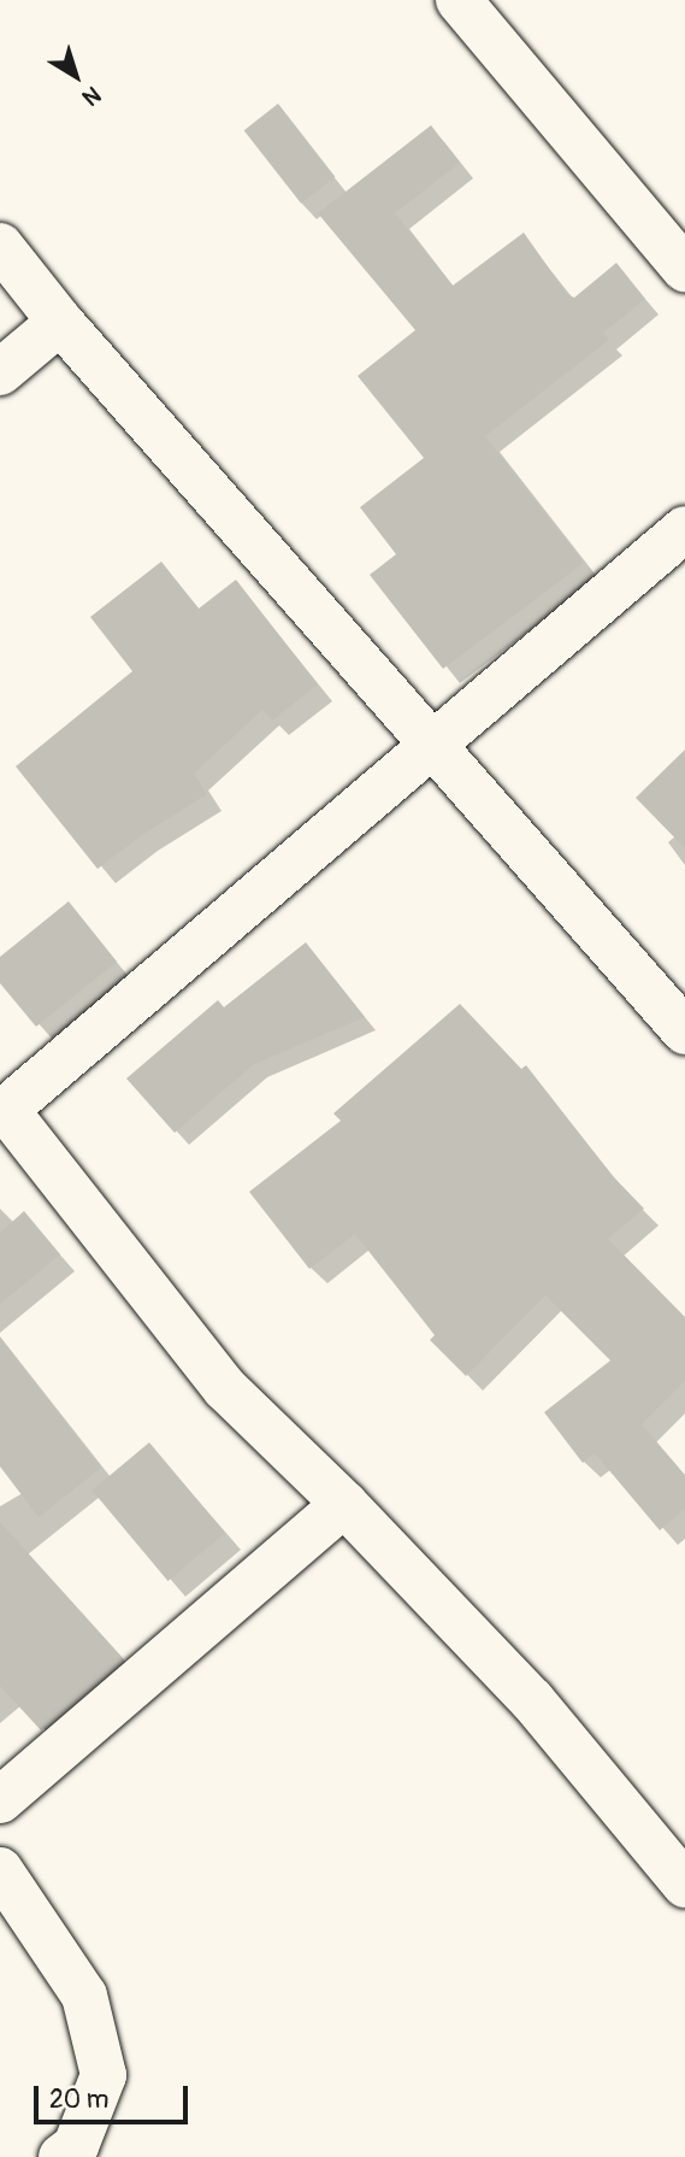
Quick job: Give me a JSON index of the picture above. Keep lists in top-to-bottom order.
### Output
{
  "scale_bar": "20 m",
  "north": "bottom right"
}
